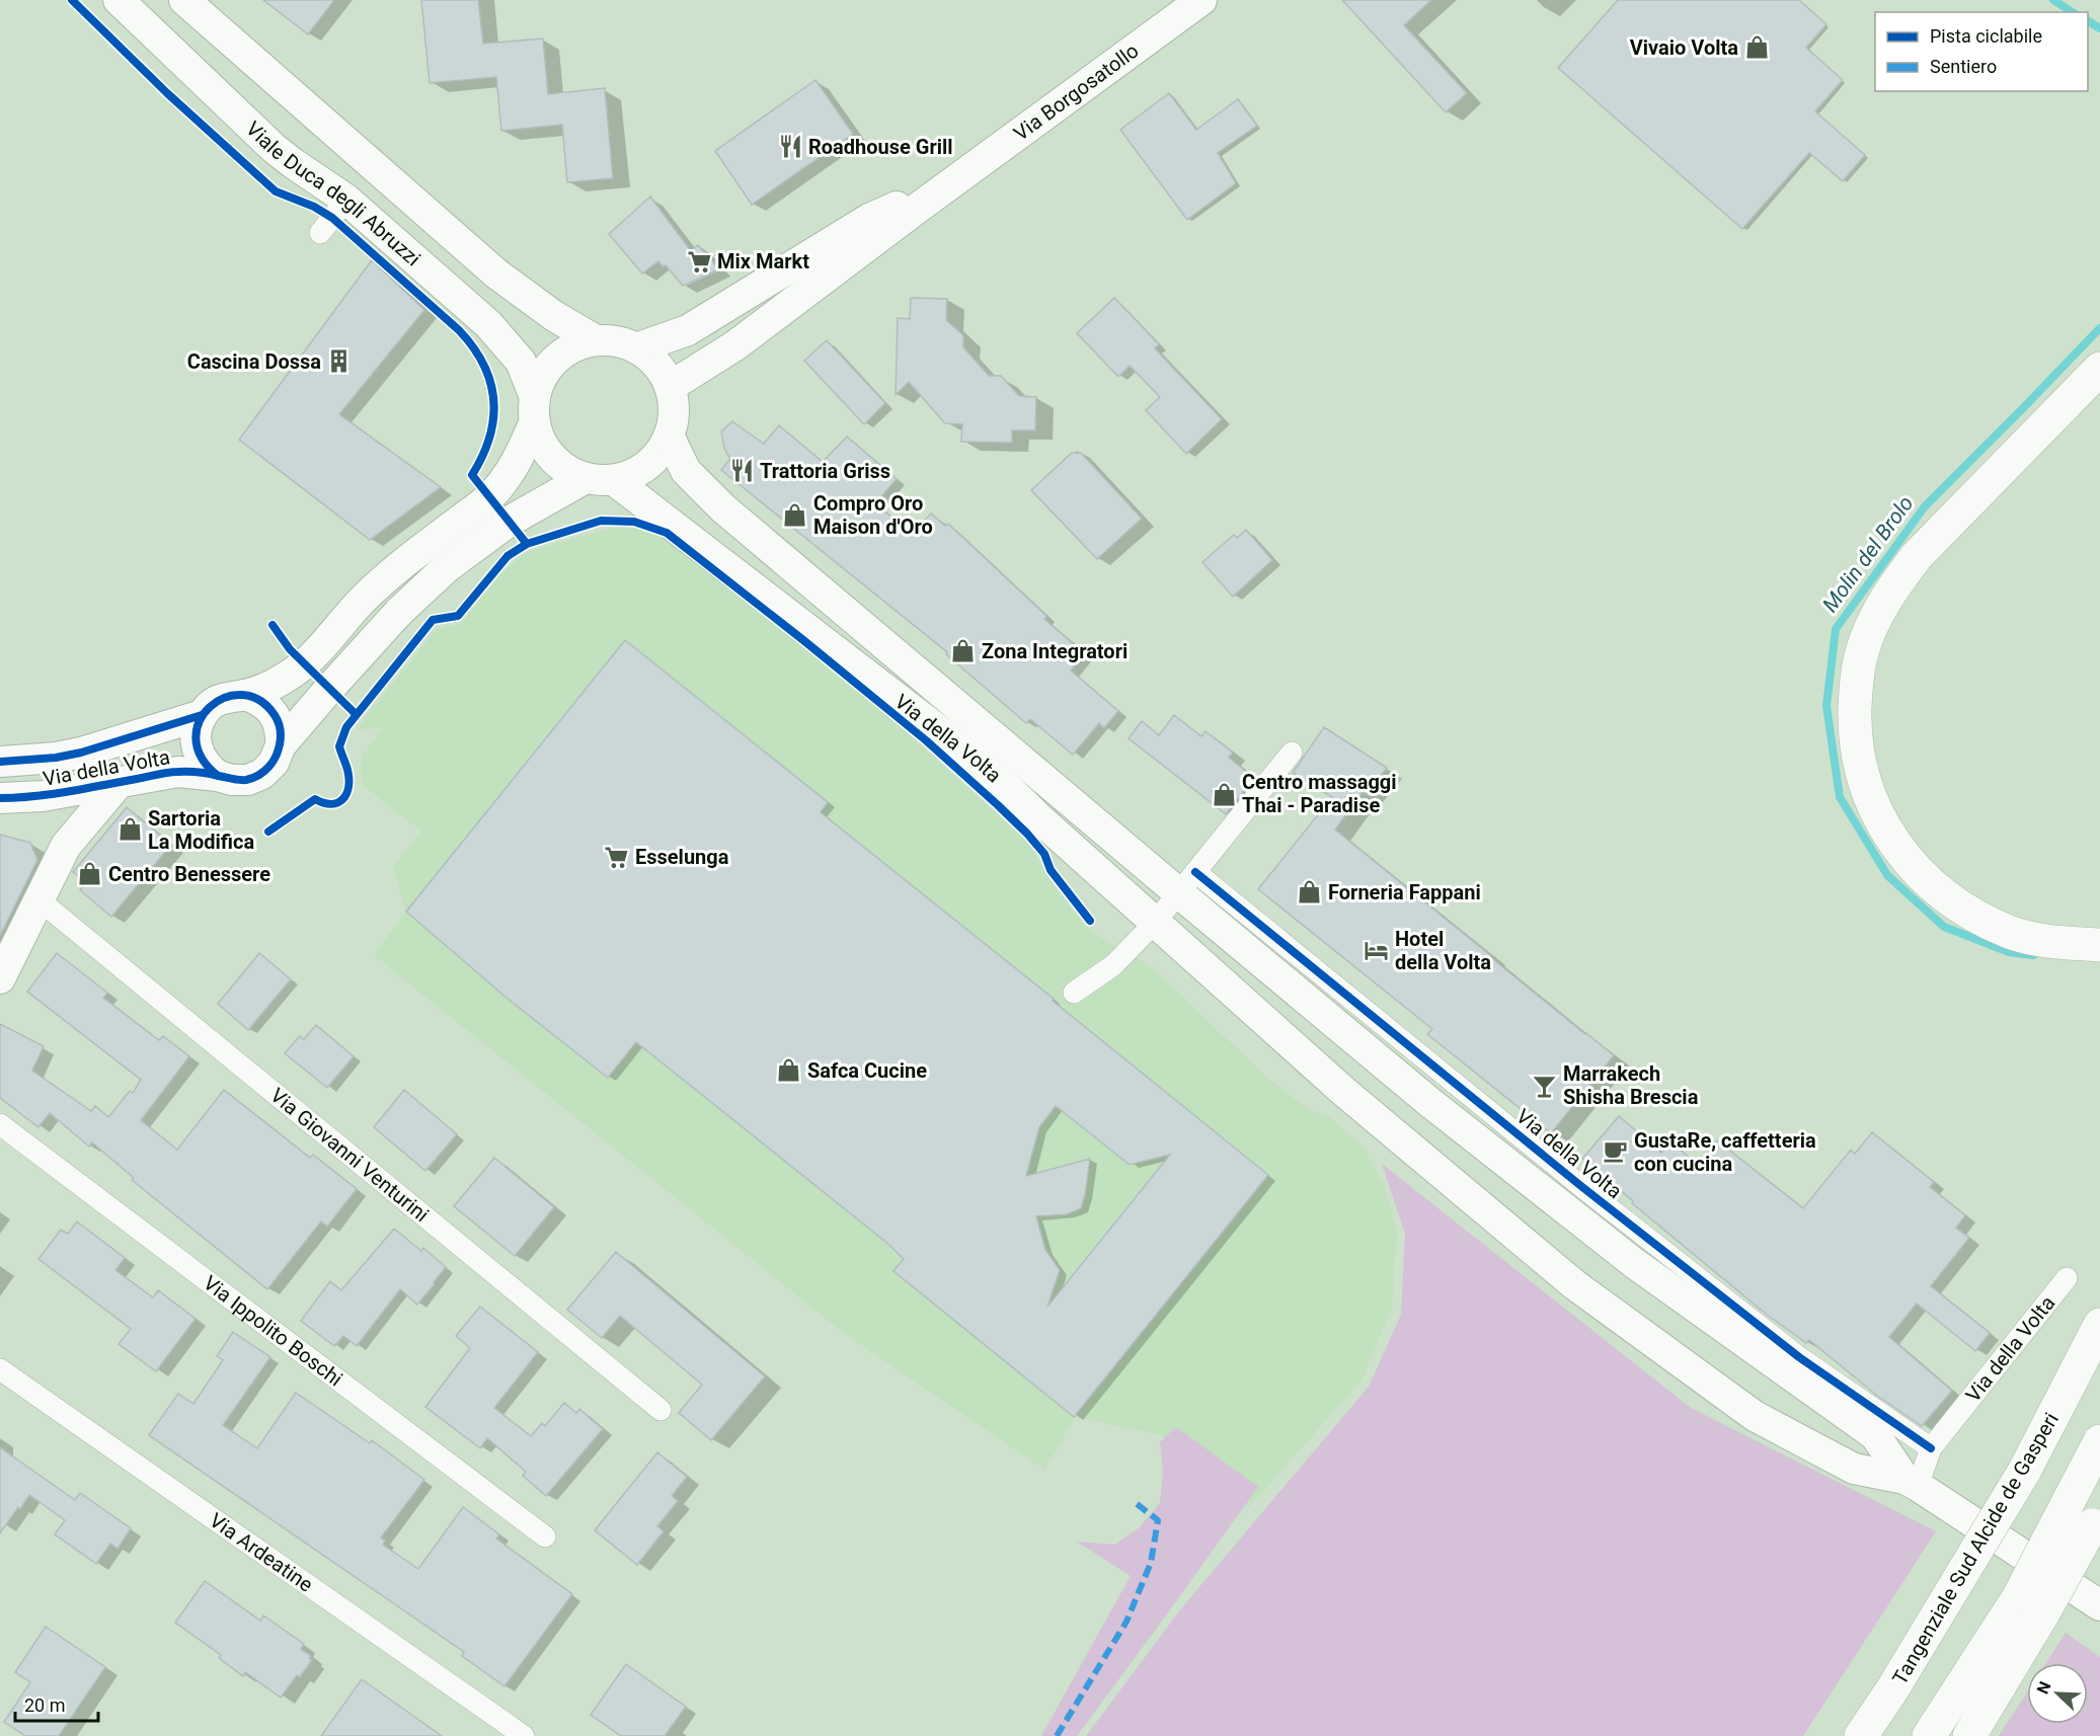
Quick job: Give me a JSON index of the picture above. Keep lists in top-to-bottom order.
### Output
{
  "streets": {
    "highway": ["Tangenziale Sud Alcide de Gasperi"],
    "main road": ["Via Borgosatollo", "Viale Duca degli Abruzzi", "Via della Volta"],
    "street": ["Via Giovanni Venturini", "Via Ippolito Boschi", "Via Ardeatine"]
  },
  "crossings": [
    ["Via Borgosatollo", "Viale Duca degli Abruzzi"],
    ["Via Borgosatollo", "Via della Volta"],
    ["Viale Duca degli Abruzzi", "Via della Volta"]
  ],
  "water": ["Molin del Brolo"],
  "places": {
    "shop": [
      "Vivaio Volta",
      "Compro Oro Maison d'Oro",
      "Zona Integratori",
      "Centro massaggi Thai - Paradise",
      "Sartoria La Modifica",
      "Centro Benessere",
      "Forneria Fappani",
      "Safca Cucine"
    ],
    "restaurant": ["Roadhouse Grill", "Trattoria Griss"],
    "supermarket": ["Mix Markt", "Esselunga"],
    "building": ["Cascina Dossa"],
    "hotel": ["Hotel della Volta"],
    "bar": ["Marrakech Shisha Brescia"],
    "cafe": ["GustaRe, caffetteria con cucina"]
  },
  "legend": ["Pista ciclabile", "Sentiero"],
  "scale_bar": "20 m",
  "north": "top left"
}
